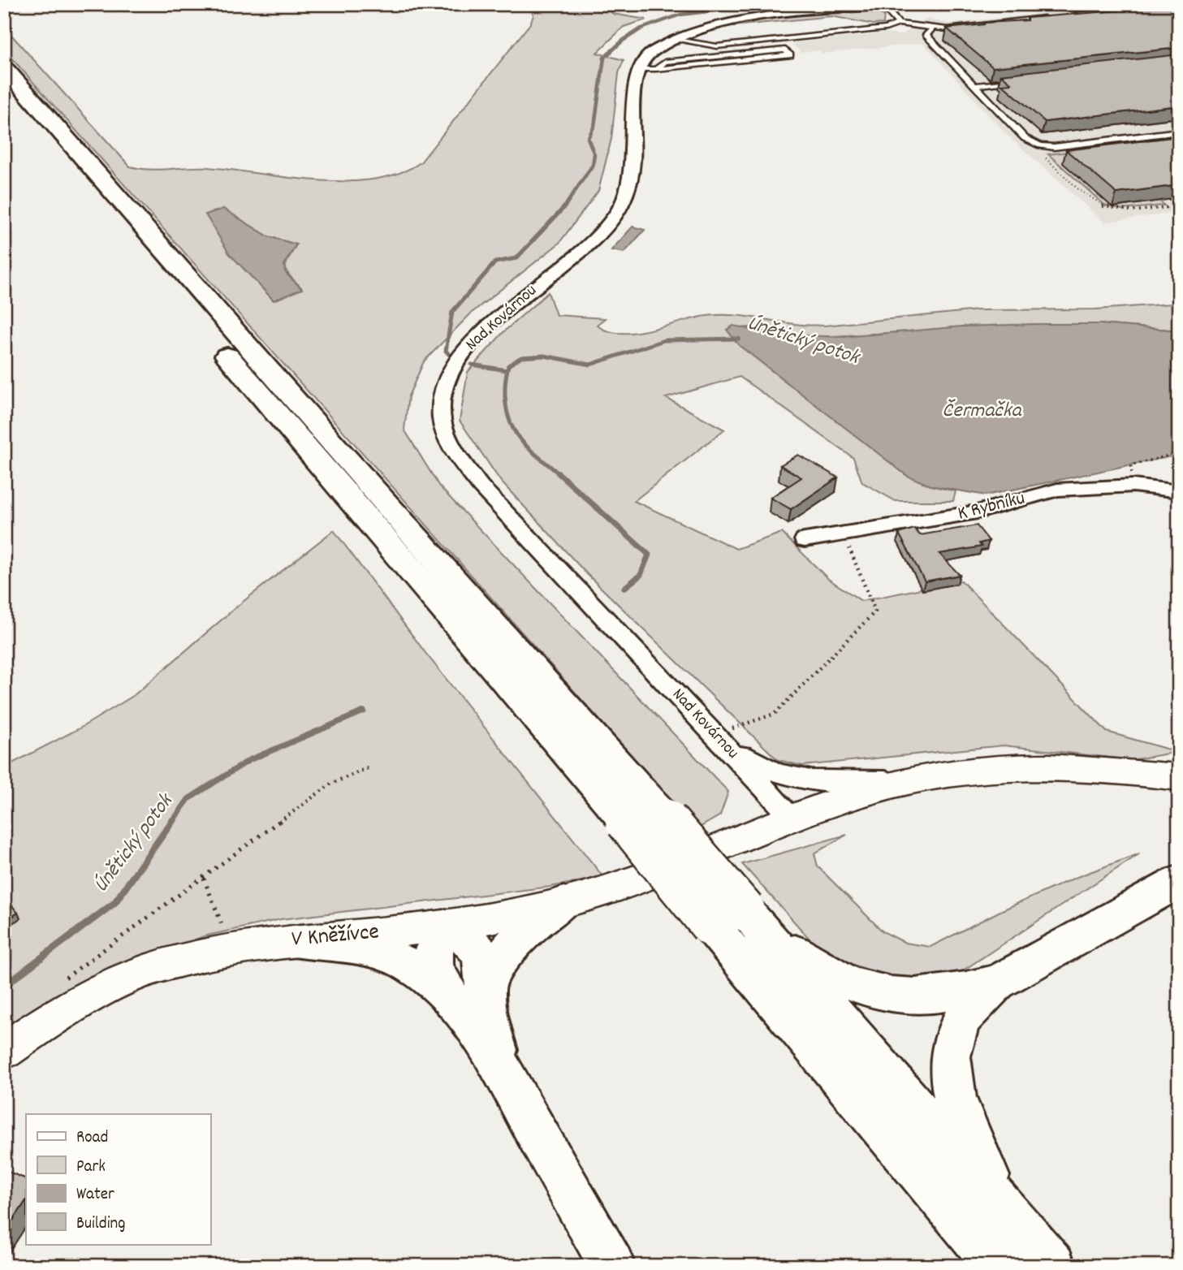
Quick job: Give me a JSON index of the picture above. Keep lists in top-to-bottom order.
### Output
{
  "streets": {
    "street": ["Nad Kovárnou", "K Rybníku", "V Kněžívce"]
  },
  "crossings": [
    ["Nad Kovárnou", "V Kněžívce"]
  ],
  "water": ["Únětický potok", "Čermačka"],
  "legend": [
    "Road",
    "Park",
    "Water",
    "Building"
  ]
}
